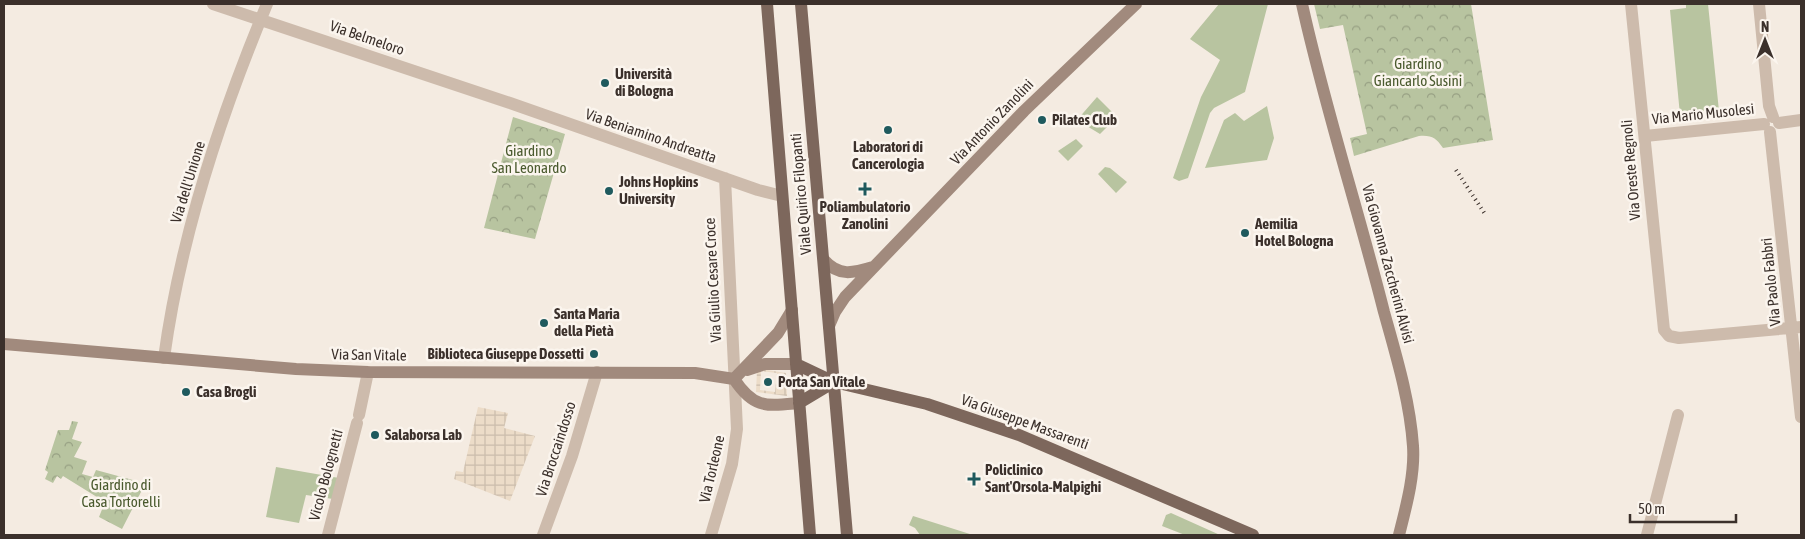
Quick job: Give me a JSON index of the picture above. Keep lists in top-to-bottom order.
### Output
{
  "streets": {
    "main road": ["Viale Quirico Filopanti", "Via Giuseppe Massarenti"],
    "street": [
      "Via Belmeloro",
      "Via Mario Musolesi",
      "Via Antonio Zanolini",
      "Via Beniamino Andreatta",
      "Via Oreste Regnoli",
      "Via dell'Unione",
      "Via Giovanna Zaccherini Alvisi",
      "Via Giulio Cesare Croce",
      "Via Paolo Fabbri",
      "Via San Vitale",
      "Via Broccaindosso",
      "Via Torleone",
      "Vicolo Bolognetti"
    ]
  },
  "crossings": [
    ["Via Belmeloro", "Via Beniamino Andreatta"],
    ["Via Belmeloro", "Via dell'Unione"],
    ["Via Mario Musolesi", "Via Oreste Regnoli"],
    ["Via Mario Musolesi", "Via Paolo Fabbri"],
    ["Via Antonio Zanolini", "Viale Quirico Filopanti"],
    ["Via Beniamino Andreatta", "Viale Quirico Filopanti"],
    ["Via Beniamino Andreatta", "Via Giulio Cesare Croce"],
    ["Via Oreste Regnoli", "Via Paolo Fabbri"],
    ["Via dell'Unione", "Via San Vitale"],
    ["Viale Quirico Filopanti", "Via Giuseppe Massarenti"],
    ["Via Giulio Cesare Croce", "Via San Vitale"],
    ["Via Giulio Cesare Croce", "Via Torleone"],
    ["Via San Vitale", "Via Broccaindosso"],
    ["Via San Vitale", "Via Torleone"],
    ["Via San Vitale", "Vicolo Bolognetti"]
  ],
  "parks": ["Giardino Giancarlo Susini", "Giardino San Leonardo", "Giardino di Casa Tortorelli"],
  "places": {
    "other": [
      "Università di Bologna",
      "Pilates Club",
      "Laboratori di Cancerologia",
      "Johns Hopkins University",
      "Aemilia Hotel Bologna",
      "Santa Maria della Pietà",
      "Biblioteca Giuseppe Dossetti",
      "Porta San Vitale",
      "Casa Brogli",
      "Salaborsa Lab"
    ],
    "health": ["Poliambulatorio Zanolini", "Policlinico Sant'Orsola-Malpighi"]
  },
  "scale_bar": "50 m",
  "north": "top"
}
